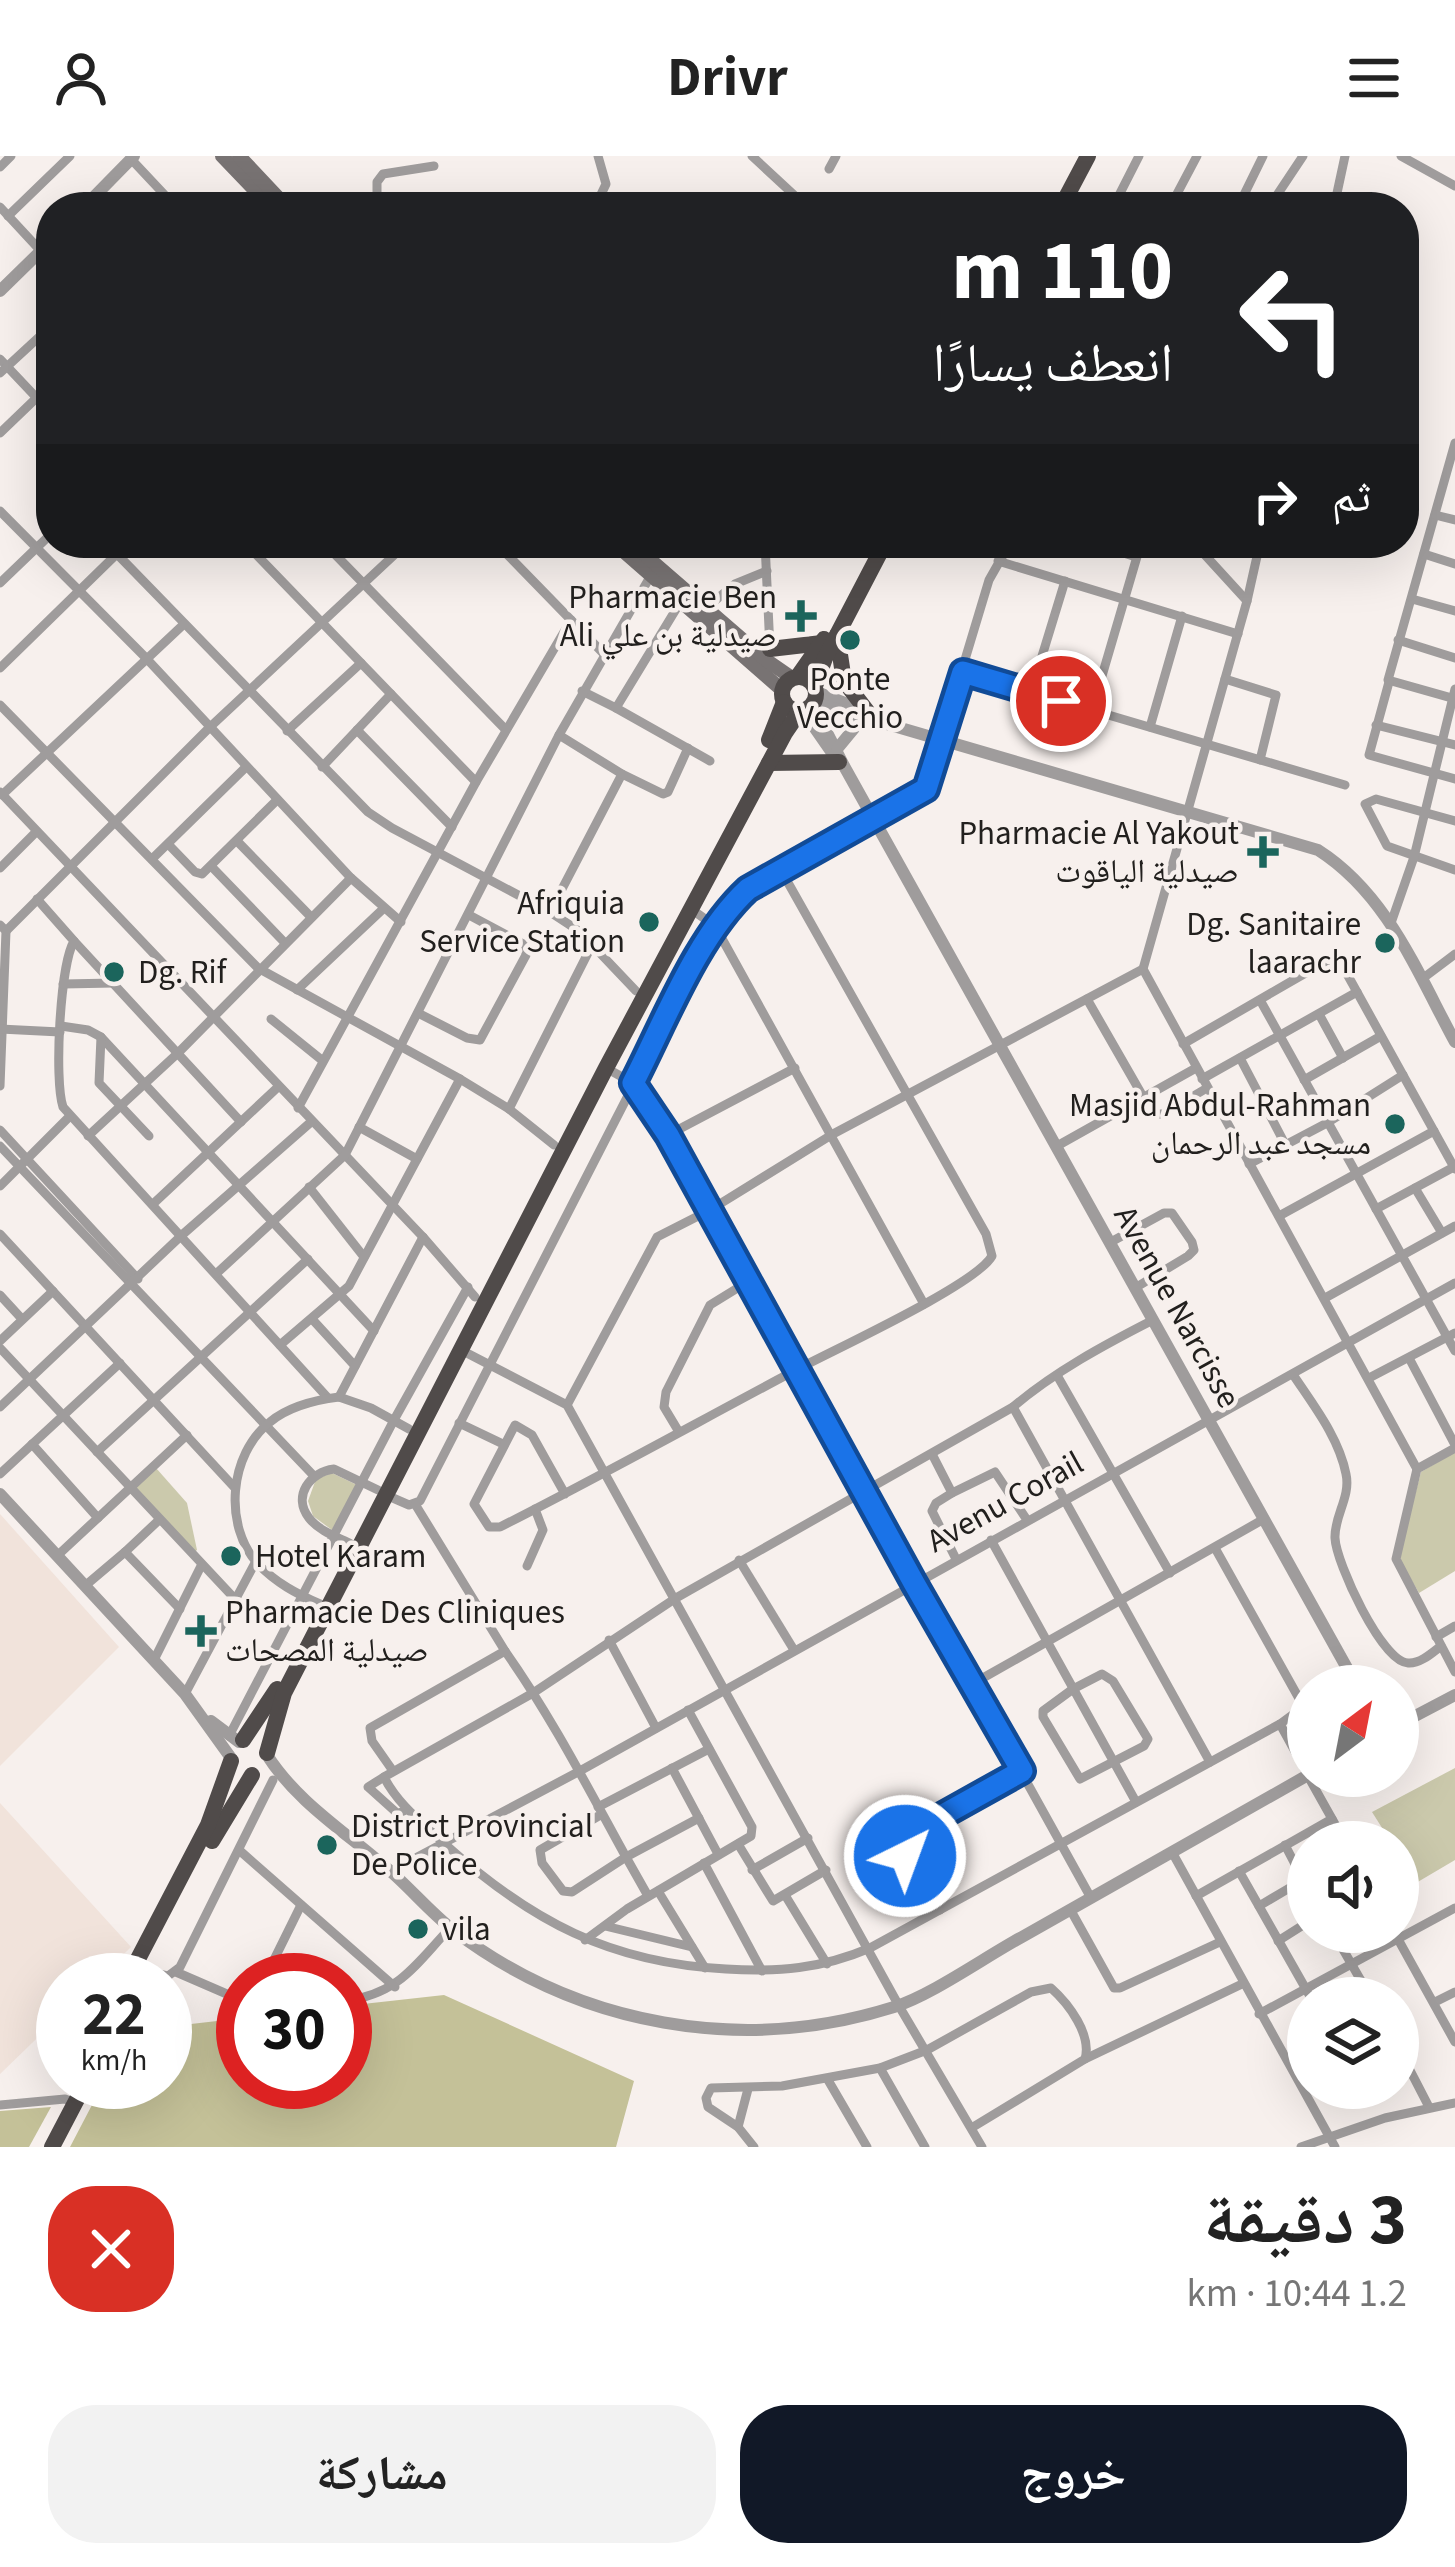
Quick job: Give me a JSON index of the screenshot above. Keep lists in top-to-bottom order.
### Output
{
  "streets": {
    "street": ["Avenue Narcisse", "Avenu Corail"]
  },
  "crossings": [
    ["Avenue Narcisse", "Avenu Corail"]
  ],
  "places": {
    "health": ["Pharmacie Ben Ali صيدلية بن علي", "Pharmacie Al Yakout صيدلية الياقوت", "Pharmacie Des Cliniques صيدلية المصحات"],
    "other": [
      "Ponte Vecchio",
      "Afriquia Service Station",
      "Dg. Sanitaire laarachr",
      "Dg. Rif",
      "Masjid Abdul-Rahman مسجد عبد الرحمان",
      "Hotel Karam",
      "District Provincial De Police",
      "vila"
    ]
  },
  "north": "top right",
  "page": {
    "header": "Drivr",
    "turn": ["110 m", "انعطف يسارًا"],
    "then": "ثم",
    "speed": "22 km/h",
    "limit": "30",
    "heading": ["3 دقيقة", "1.2 km · 10:44"],
    "buttons": ["خروج", "مشاركة"]
  }
}
